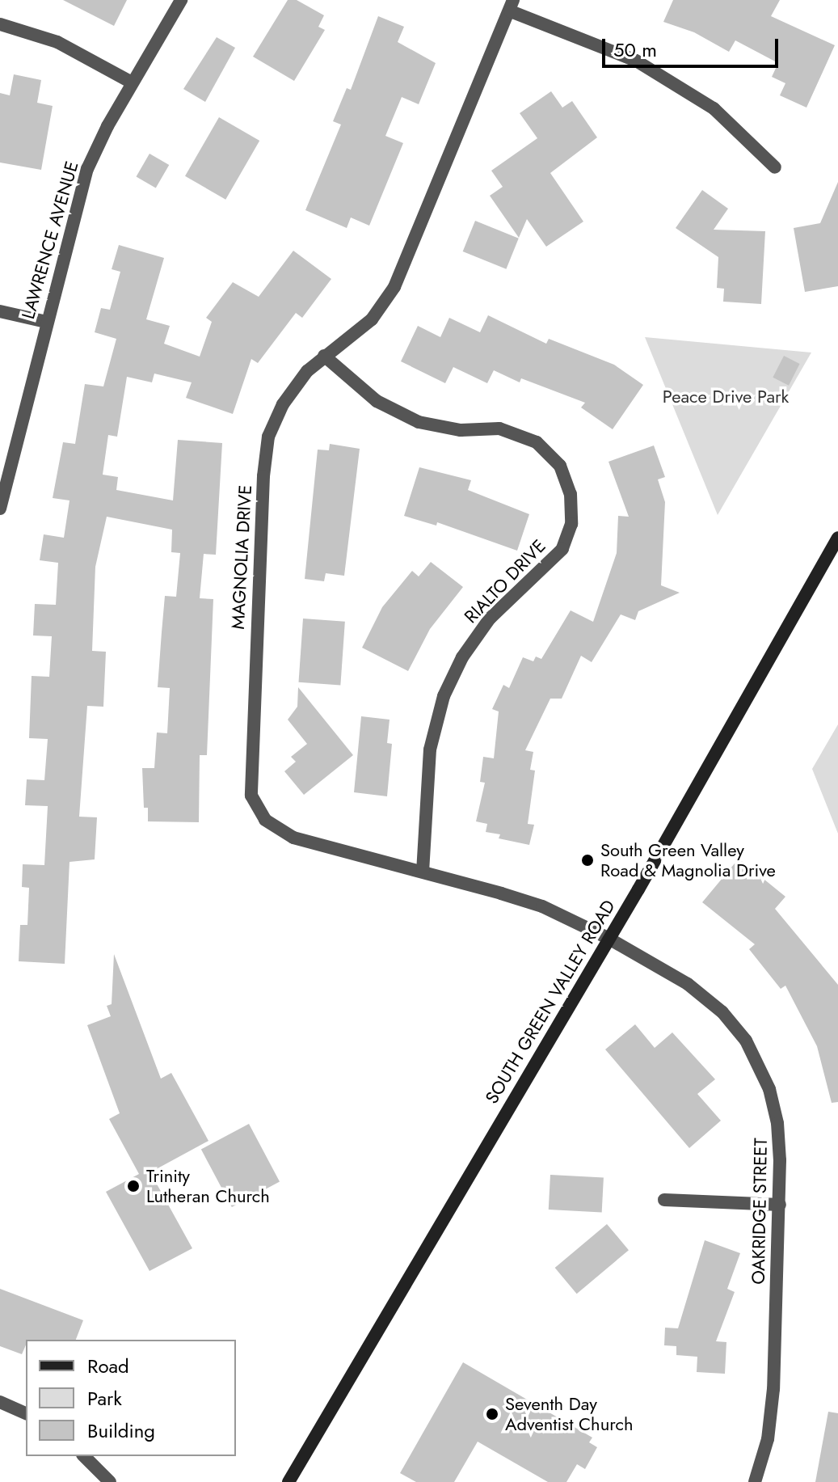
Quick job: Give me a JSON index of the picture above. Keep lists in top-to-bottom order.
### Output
{
  "streets": {
    "main road": ["SOUTH GREEN VALLEY ROAD"],
    "street": [
      "LAWRENCE AVENUE",
      "MAGNOLIA DRIVE",
      "RIALTO DRIVE",
      "OAKRIDGE STREET"
    ]
  },
  "crossings": [
    ["MAGNOLIA DRIVE", "RIALTO DRIVE"],
    ["MAGNOLIA DRIVE", "SOUTH GREEN VALLEY ROAD"],
    ["MAGNOLIA DRIVE", "OAKRIDGE STREET"],
    ["SOUTH GREEN VALLEY ROAD", "OAKRIDGE STREET"]
  ],
  "parks": ["Peace Drive Park"],
  "places": ["South Green Valley Road & Magnolia Drive", "Trinity Lutheran Church", "Seventh Day Adventist Church"],
  "legend": ["Road", "Park", "Building"],
  "scale_bar": "50 m"
}
